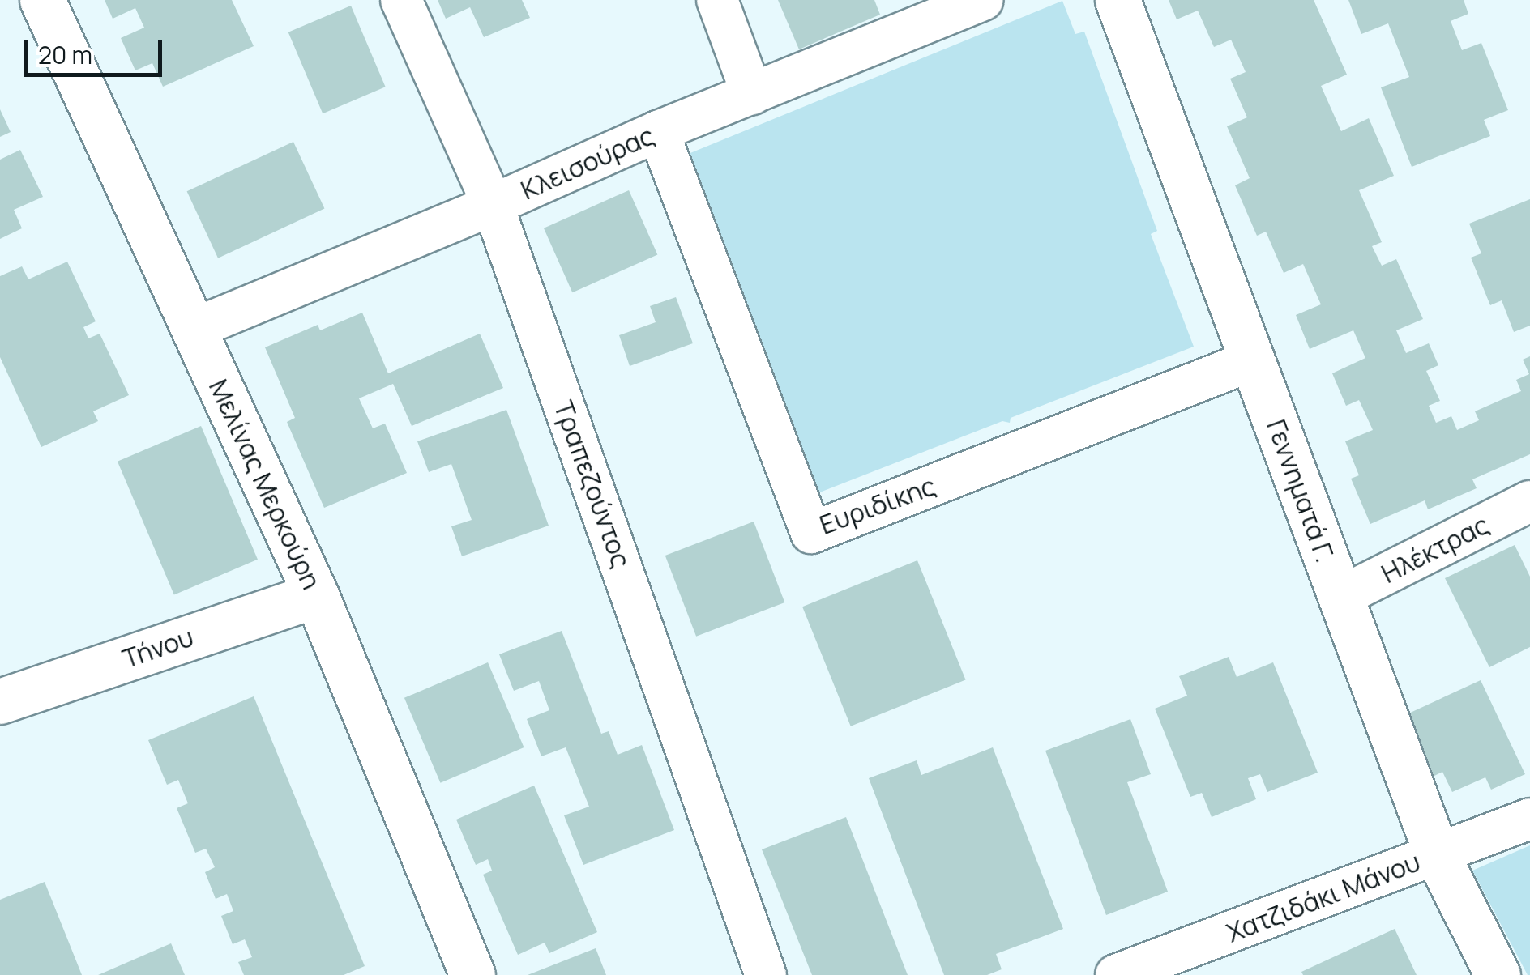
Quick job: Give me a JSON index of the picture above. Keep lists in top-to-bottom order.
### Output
{
  "streets": {
    "street": [
      "Κλεισούρας",
      "Μελίνας Μερκούρη",
      "Τραπεζούντος",
      "Γεννηματά Γ.",
      "Ευριδίκης",
      "Ηλέκτρας",
      "Τήνου",
      "Χατζιδάκι Μάνου"
    ]
  },
  "crossings": [
    ["Κλεισούρας", "Μελίνας Μερκούρη"],
    ["Κλεισούρας", "Τραπεζούντος"],
    ["Κλεισούρας", "Ευριδίκης"],
    ["Μελίνας Μερκούρη", "Τήνου"],
    ["Γεννηματά Γ.", "Ευριδίκης"],
    ["Γεννηματά Γ.", "Ηλέκτρας"],
    ["Γεννηματά Γ.", "Χατζιδάκι Μάνου"]
  ],
  "scale_bar": "20 m"
}
